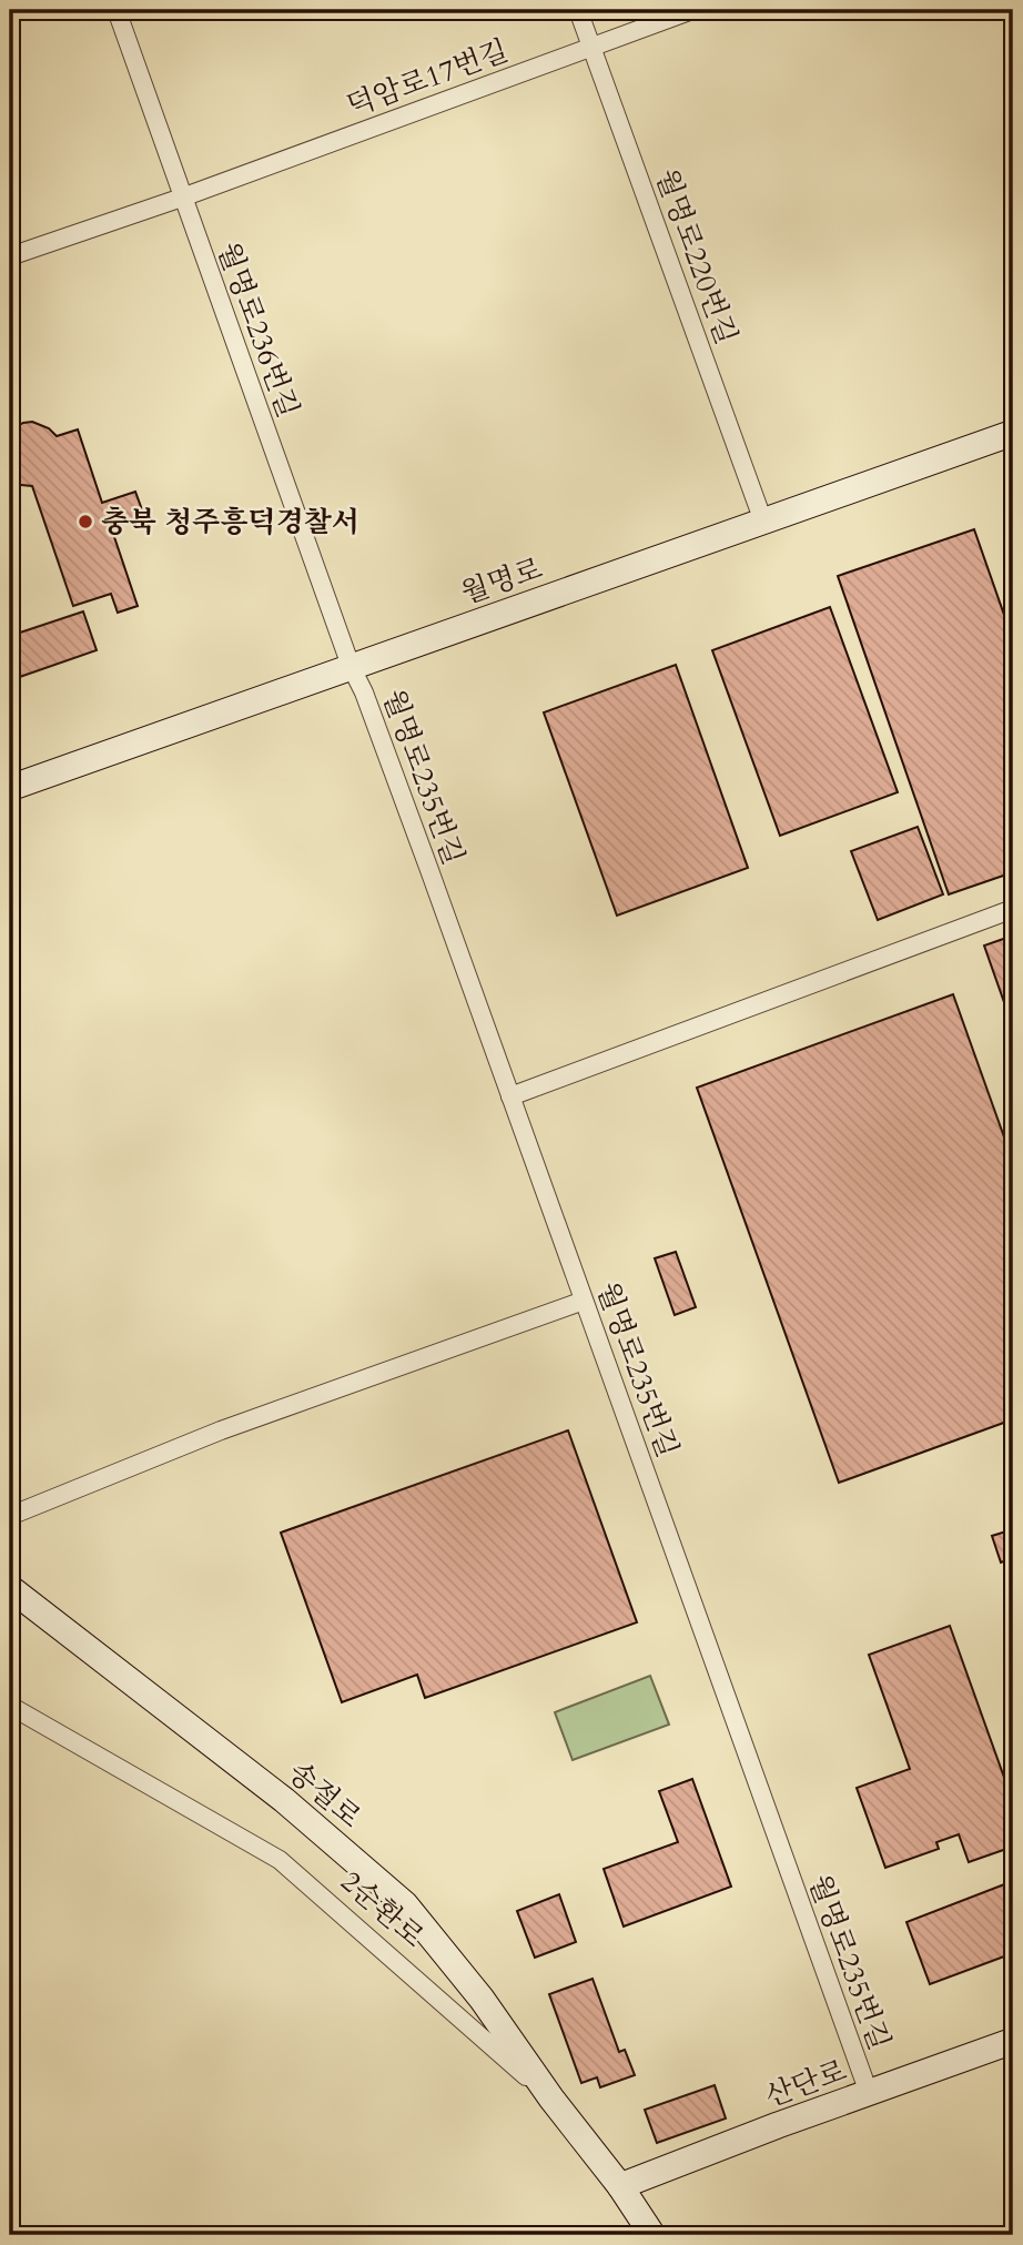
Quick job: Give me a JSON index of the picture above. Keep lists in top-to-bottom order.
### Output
{
  "streets": {
    "street": [
      "덕암로17번길",
      "월명로220번길",
      "월명로236번길",
      "월명로",
      "월명로235번길",
      "송절로",
      "2순환로",
      "산단로"
    ]
  },
  "crossings": [
    ["덕암로17번길", "월명로220번길"],
    ["덕암로17번길", "월명로236번길"],
    ["월명로220번길", "월명로"],
    ["월명로236번길", "월명로"],
    ["월명로236번길", "월명로235번길"],
    ["월명로", "월명로235번길"],
    ["월명로235번길", "산단로"],
    ["송절로", "2순환로"],
    ["2순환로", "산단로"]
  ],
  "places": ["충북 청주흥덕경찰서"]
}
